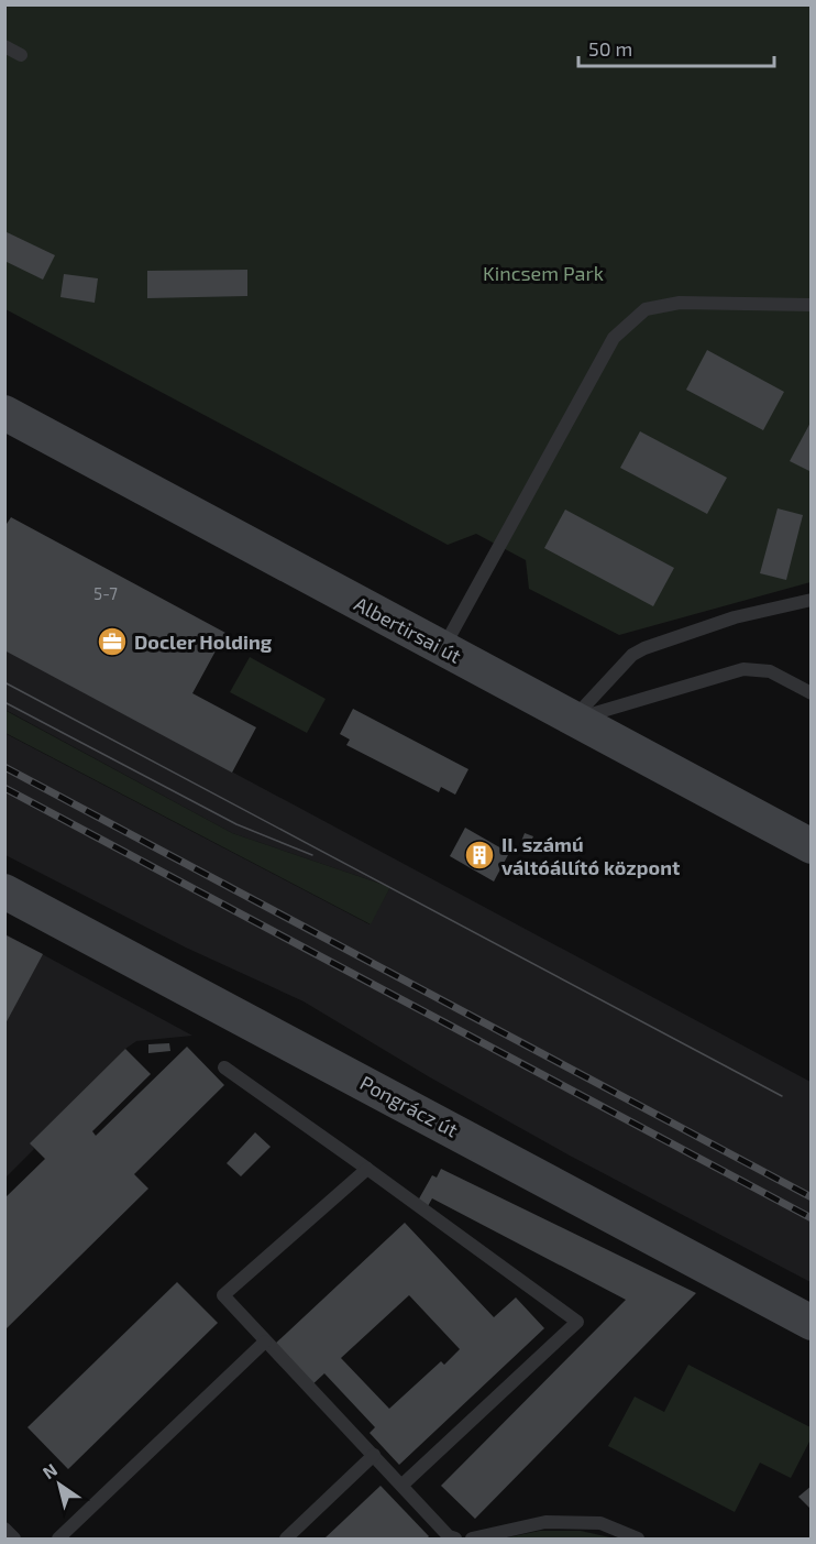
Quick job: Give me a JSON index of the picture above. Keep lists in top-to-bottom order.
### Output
{
  "streets": {
    "street": ["Albertirsai út", "Pongrácz út"]
  },
  "parks": ["Kincsem Park"],
  "places": {
    "office": ["Docler Holding"],
    "building": ["II. számú váltóállító központ"]
  },
  "house_numbers": ["5-7"],
  "scale_bar": "50 m",
  "north": "top left"
}
